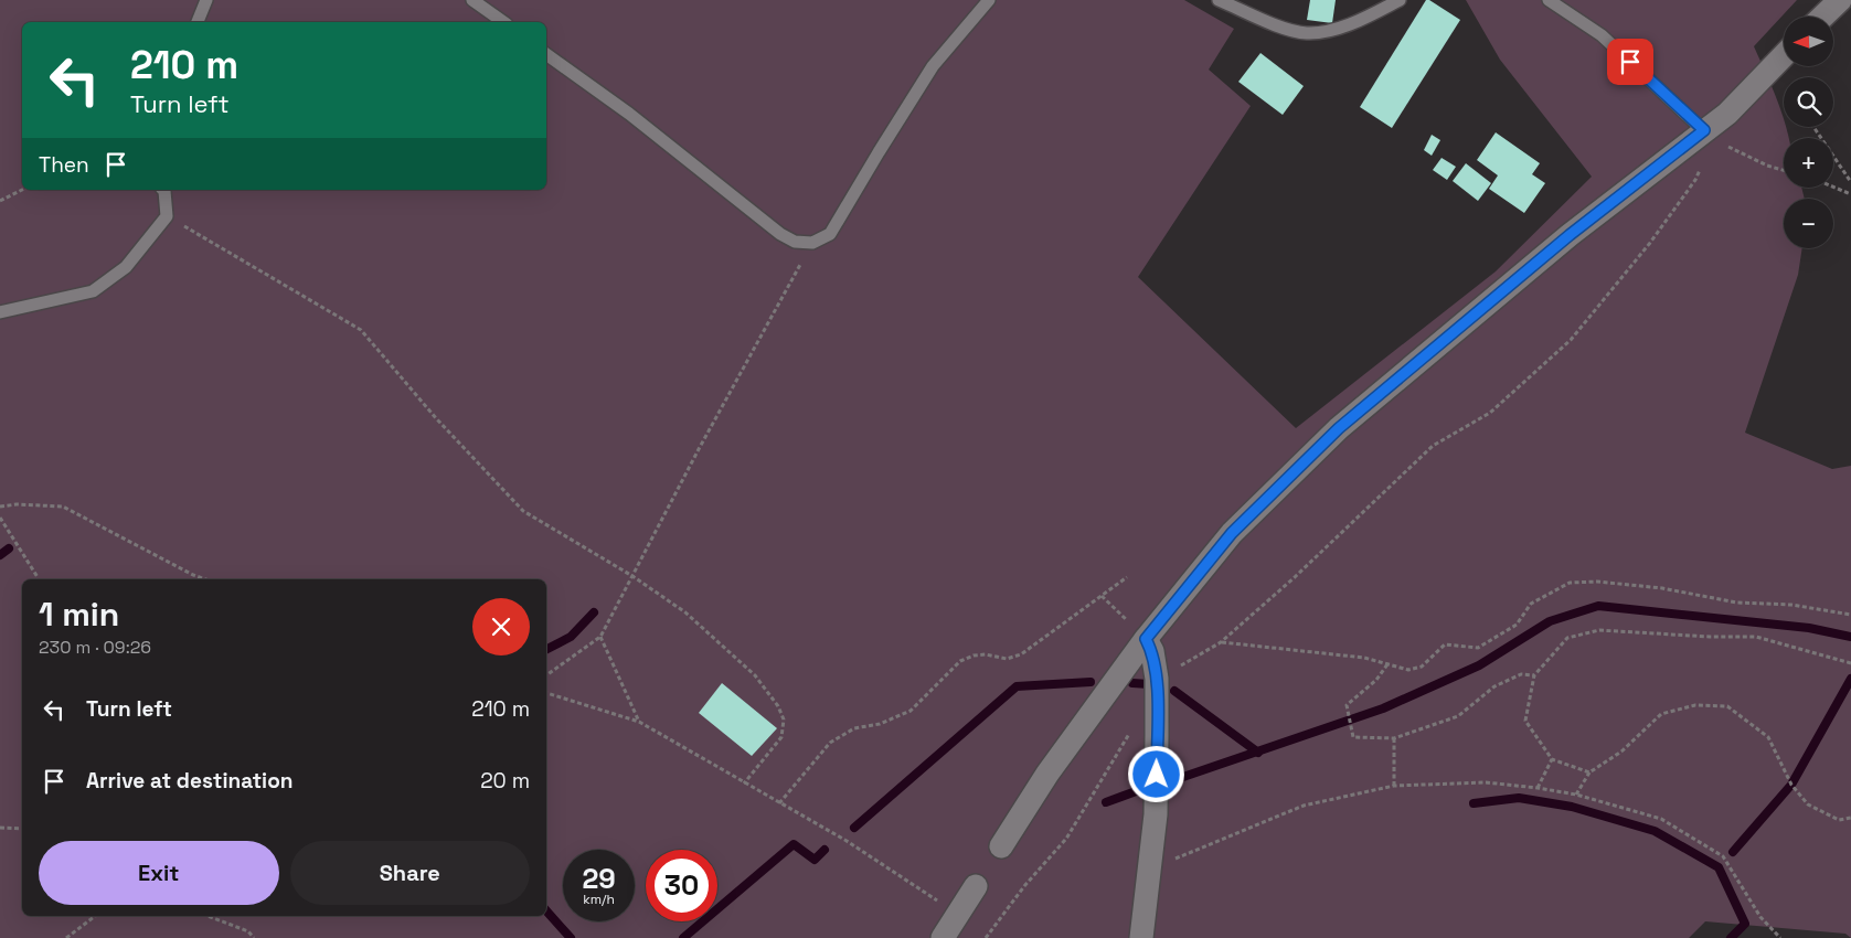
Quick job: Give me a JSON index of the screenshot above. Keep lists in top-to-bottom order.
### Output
{
  "north": "left",
  "page": {
    "map_buttons": ["+", "−"],
    "turn": ["210 m", "Turn left"],
    "then": "Then",
    "heading": ["1 min", "230 m · 09:26"],
    "list": [
      {
        "name": "Turn left",
        "value": "210 m"
      },
      {
        "name": "Arrive at destination",
        "value": "20 m"
      }
    ],
    "buttons": ["Exit", "Share"],
    "speed": "29 km/h",
    "limit": "30"
  }
}
